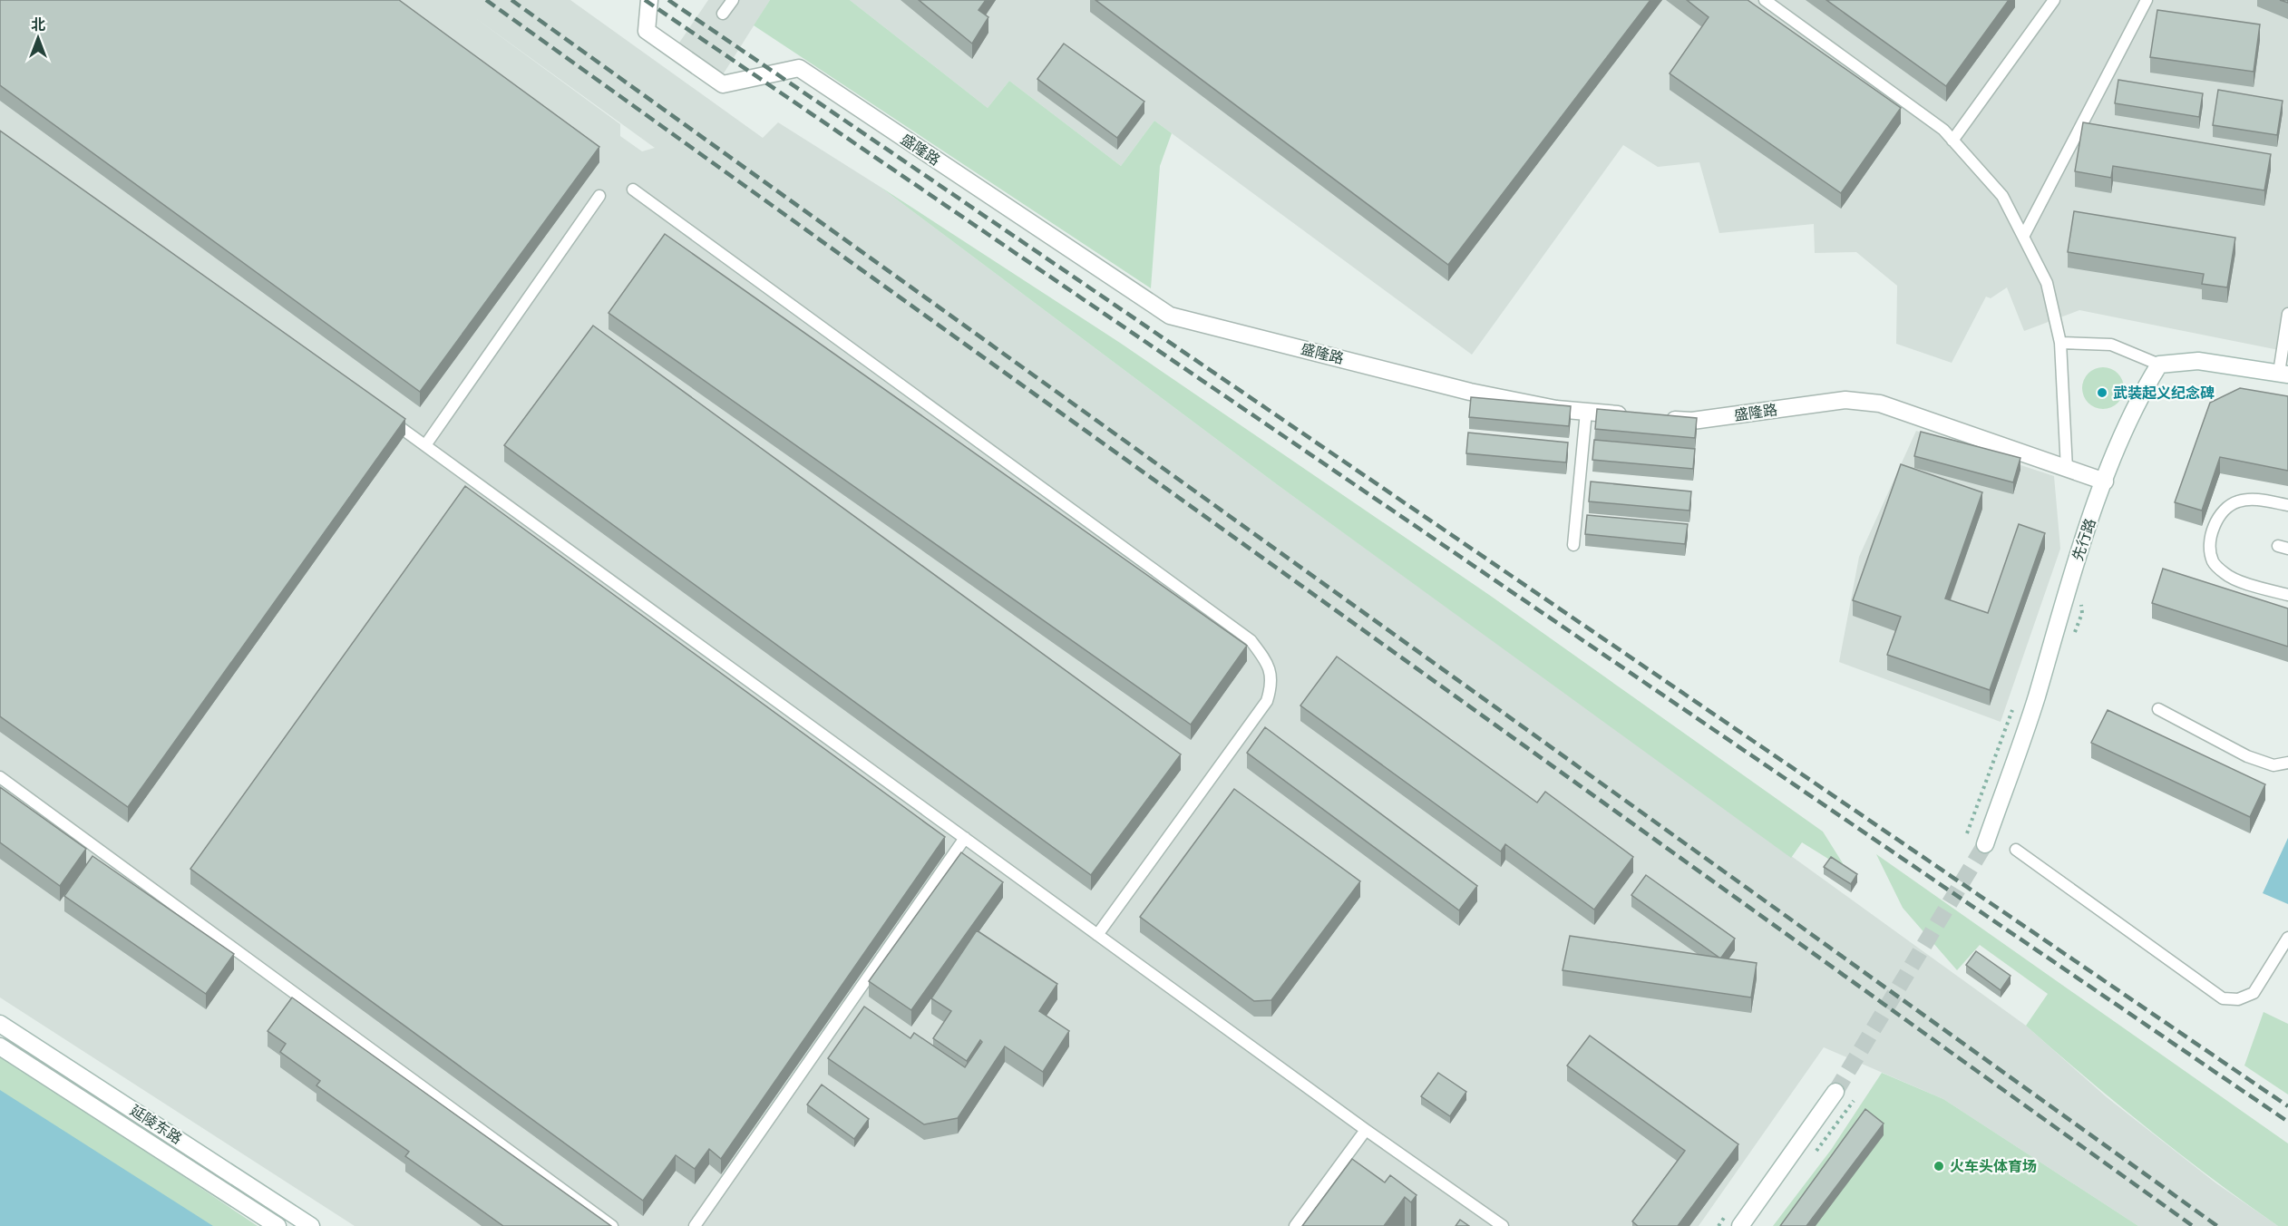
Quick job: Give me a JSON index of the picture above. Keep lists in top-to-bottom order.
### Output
{
  "streets": {
    "street": ["盛隆路", "先行路", "延陵东路"]
  },
  "crossings": [
    ["盛隆路", "先行路"]
  ],
  "places": ["武装起义纪念碑", "火车头体育场"],
  "north": "top"
}
